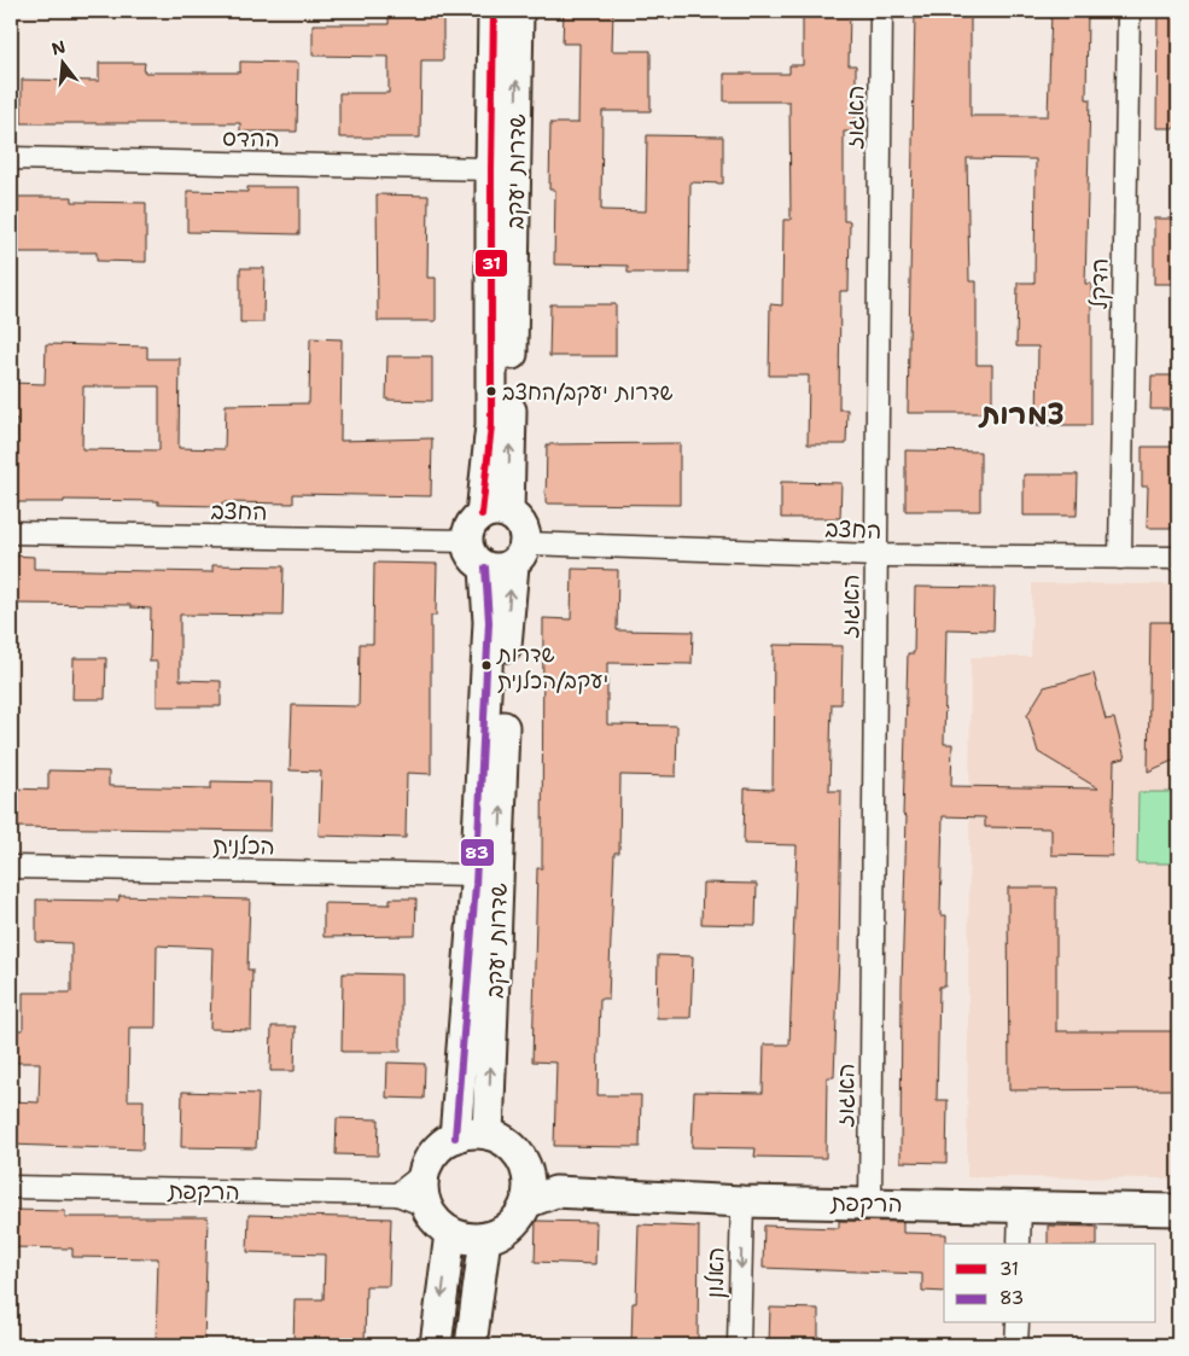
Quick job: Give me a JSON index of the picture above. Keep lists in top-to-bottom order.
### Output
{
  "streets": {
    "street": [
      "האגוז",
      "ההדס",
      "שדרות יעקב",
      "הדקל",
      "החצב",
      "הכלנית",
      "הרקפת",
      "האלון"
    ]
  },
  "crossings": [
    ["האגוז", "החצב"],
    ["האגוז", "הרקפת"],
    ["ההדס", "שדרות יעקב"],
    ["שדרות יעקב", "החצב"],
    ["שדרות יעקב", "הכלנית"],
    ["שדרות יעקב", "הרקפת"],
    ["הדקל", "החצב"],
    ["הרקפת", "האלון"]
  ],
  "one_way": ["האלון"],
  "districts": ["צמרות"],
  "places": ["שדרות יעקב/החצב", "שדרות יעקב/הכלנית"],
  "lines": ["transit line 31", "transit line 83"],
  "legend": ["31", "83"],
  "north": "top"
}
